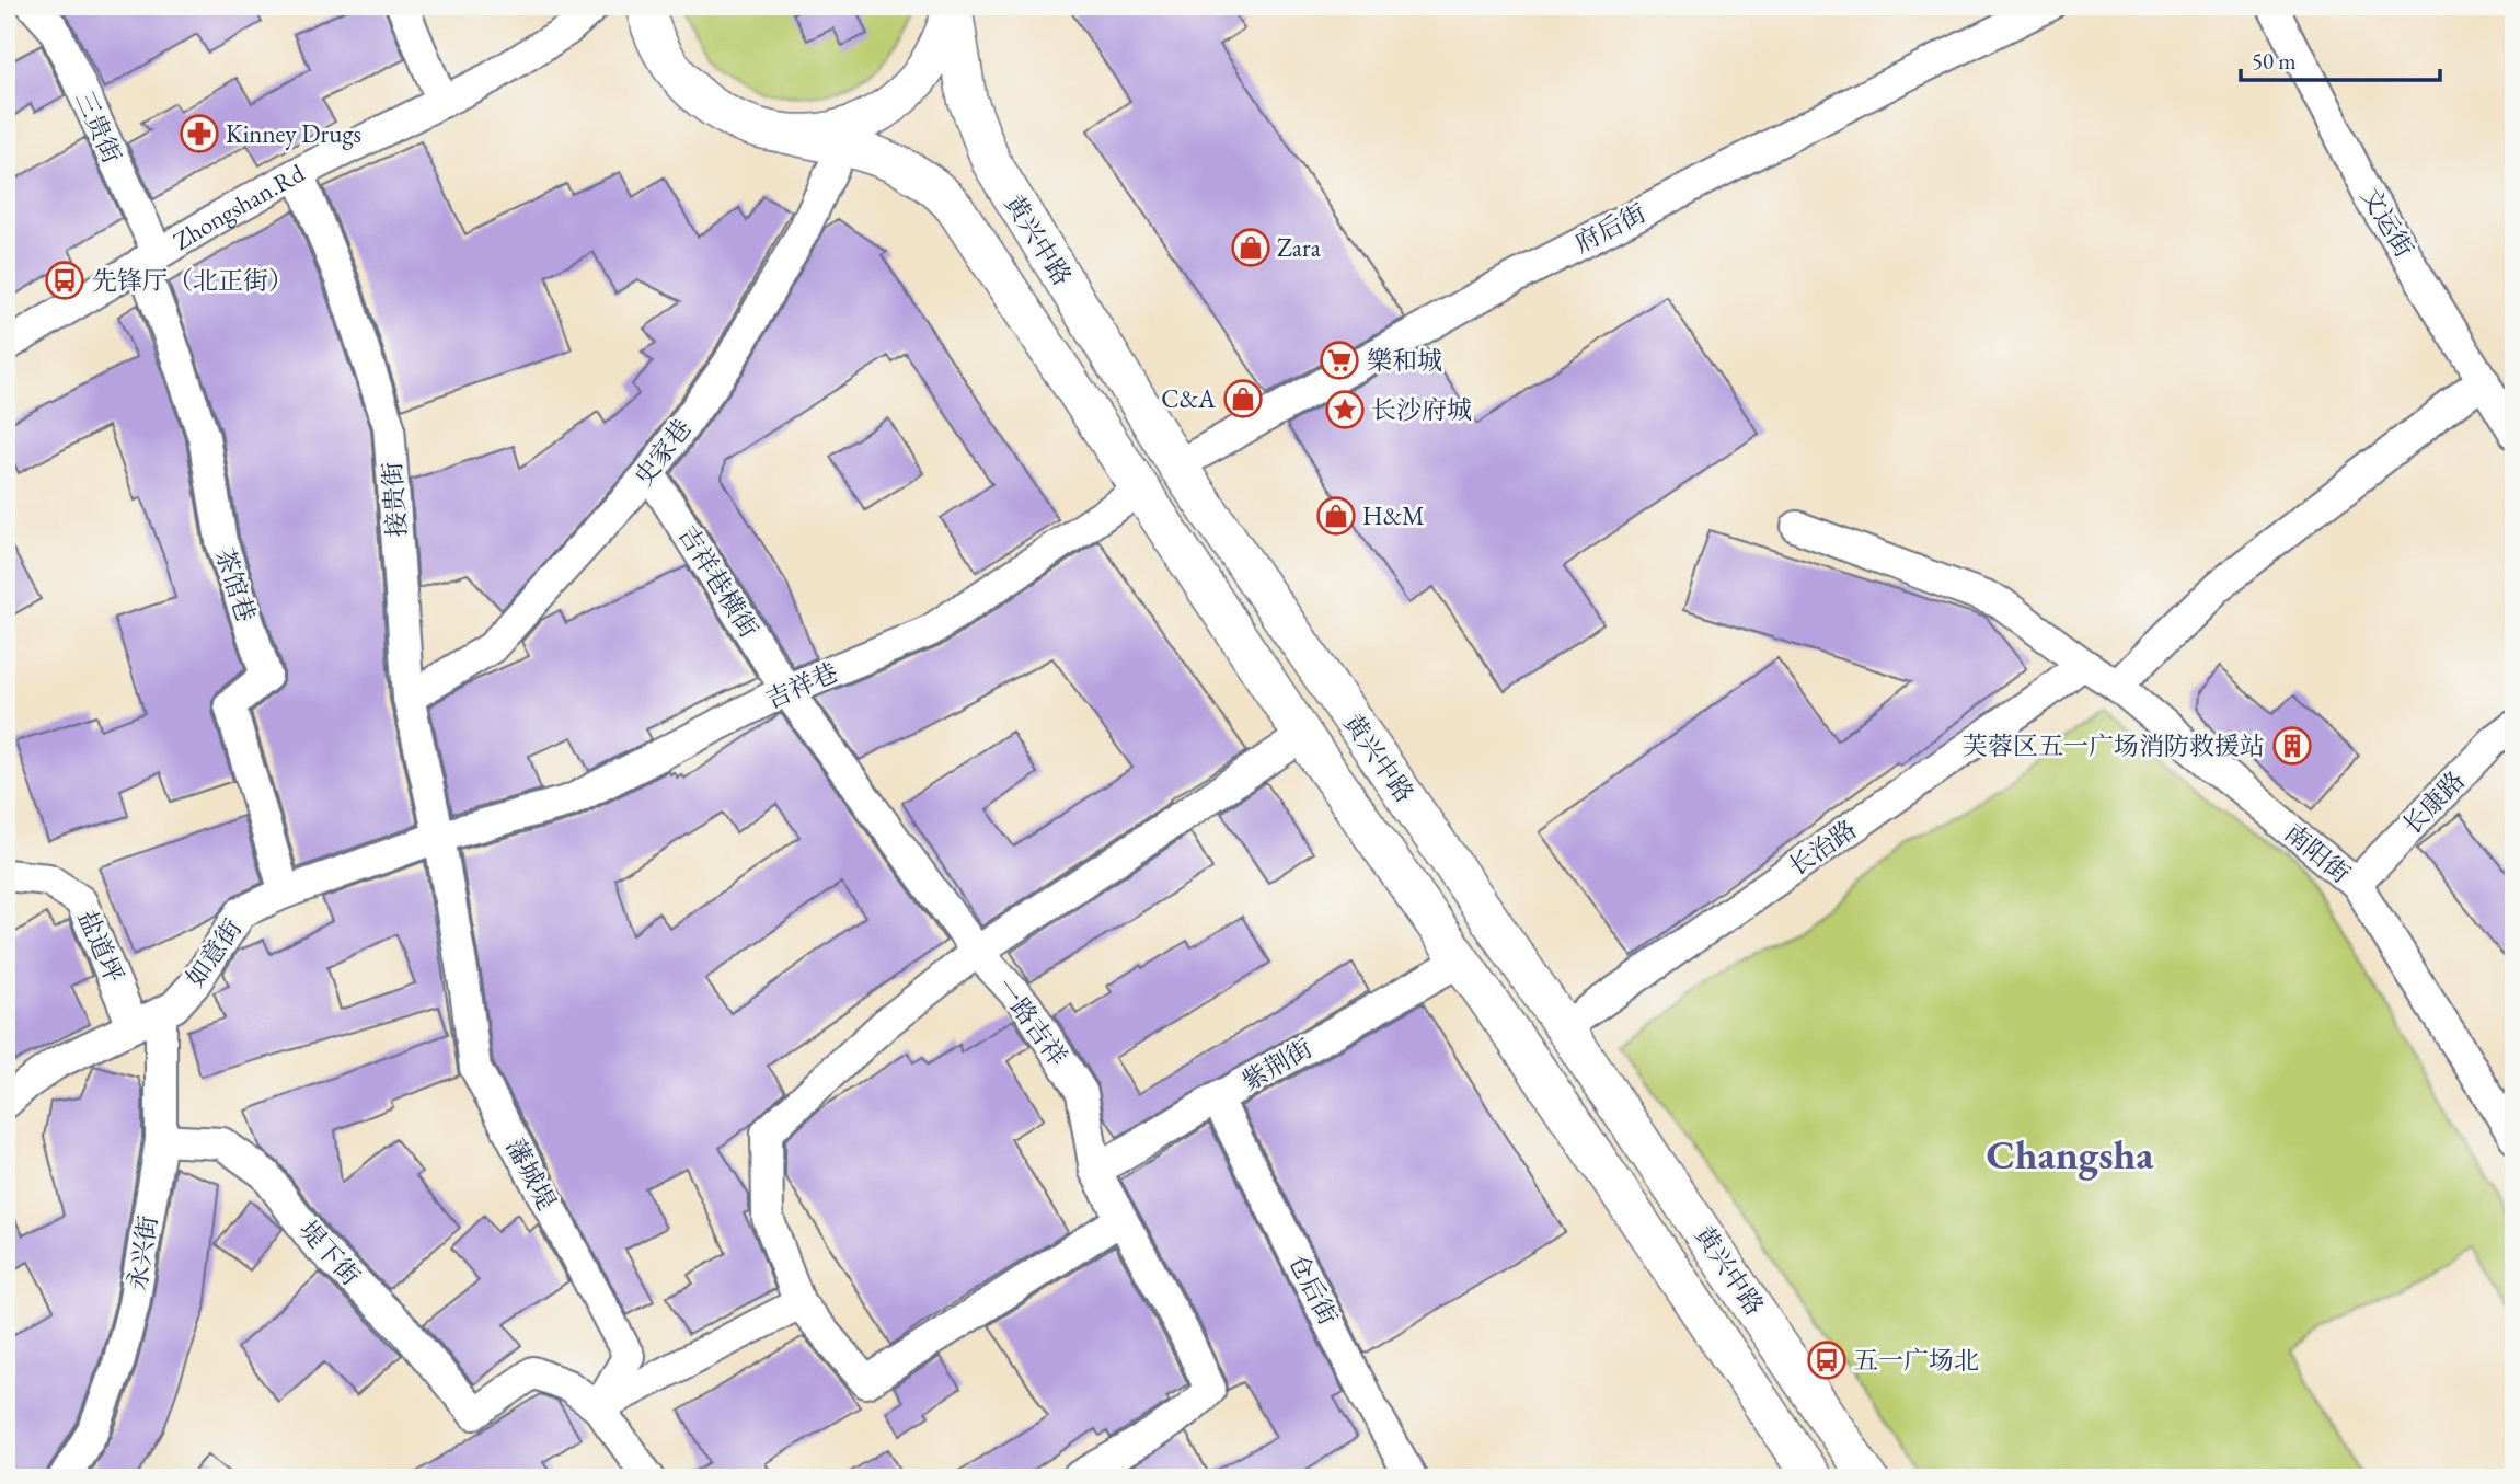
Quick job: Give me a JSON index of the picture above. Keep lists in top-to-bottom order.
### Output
{
  "streets": {
    "main road": ["黄兴中路"],
    "street": [
      "三贵街",
      "Zhongshan.Rd",
      "文运街",
      "府后街",
      "史家巷",
      "接贵街",
      "吉祥巷横街",
      "茶馆巷",
      "吉祥巷",
      "长康路",
      "长治路",
      "南阳街",
      "盐道坪",
      "如意街",
      "一路吉祥",
      "紫荆街",
      "藩城堤",
      "永兴街",
      "堤下街",
      "仓后街"
    ]
  },
  "crossings": [
    ["三贵街", "Zhongshan.Rd"],
    ["三贵街", "茶馆巷"],
    ["Zhongshan.Rd", "接贵街"],
    ["Zhongshan.Rd", "茶馆巷"],
    ["府后街", "黄兴中路"],
    ["黄兴中路", "史家巷"],
    ["黄兴中路", "吉祥巷"],
    ["黄兴中路", "长治路"],
    ["黄兴中路", "紫荆街"],
    ["史家巷", "接贵街"],
    ["史家巷", "吉祥巷横街"],
    ["接贵街", "吉祥巷"],
    ["接贵街", "如意街"],
    ["接贵街", "藩城堤"],
    ["吉祥巷横街", "吉祥巷"],
    ["吉祥巷横街", "一路吉祥"],
    ["茶馆巷", "如意街"],
    ["吉祥巷", "如意街"],
    ["吉祥巷", "一路吉祥"],
    ["吉祥巷", "藩城堤"],
    ["长康路", "南阳街"],
    ["长治路", "南阳街"],
    ["盐道坪", "如意街"],
    ["盐道坪", "永兴街"],
    ["如意街", "藩城堤"],
    ["如意街", "永兴街"],
    ["一路吉祥", "紫荆街"],
    ["紫荆街", "仓后街"],
    ["藩城堤", "堤下街"],
    ["永兴街", "堤下街"]
  ],
  "districts": ["Changsha"],
  "places": {
    "pharmacy": ["Kinney Drugs"],
    "shop": ["Zara", "C&A", "H&M"],
    "bus stop": ["先锋厅（北正街）", "五一广场北"],
    "supermarket": ["樂和城"],
    "place": ["长沙府城"],
    "building": ["芙蓉区五一广场消防救援站"]
  },
  "scale_bar": "50 m"
}
